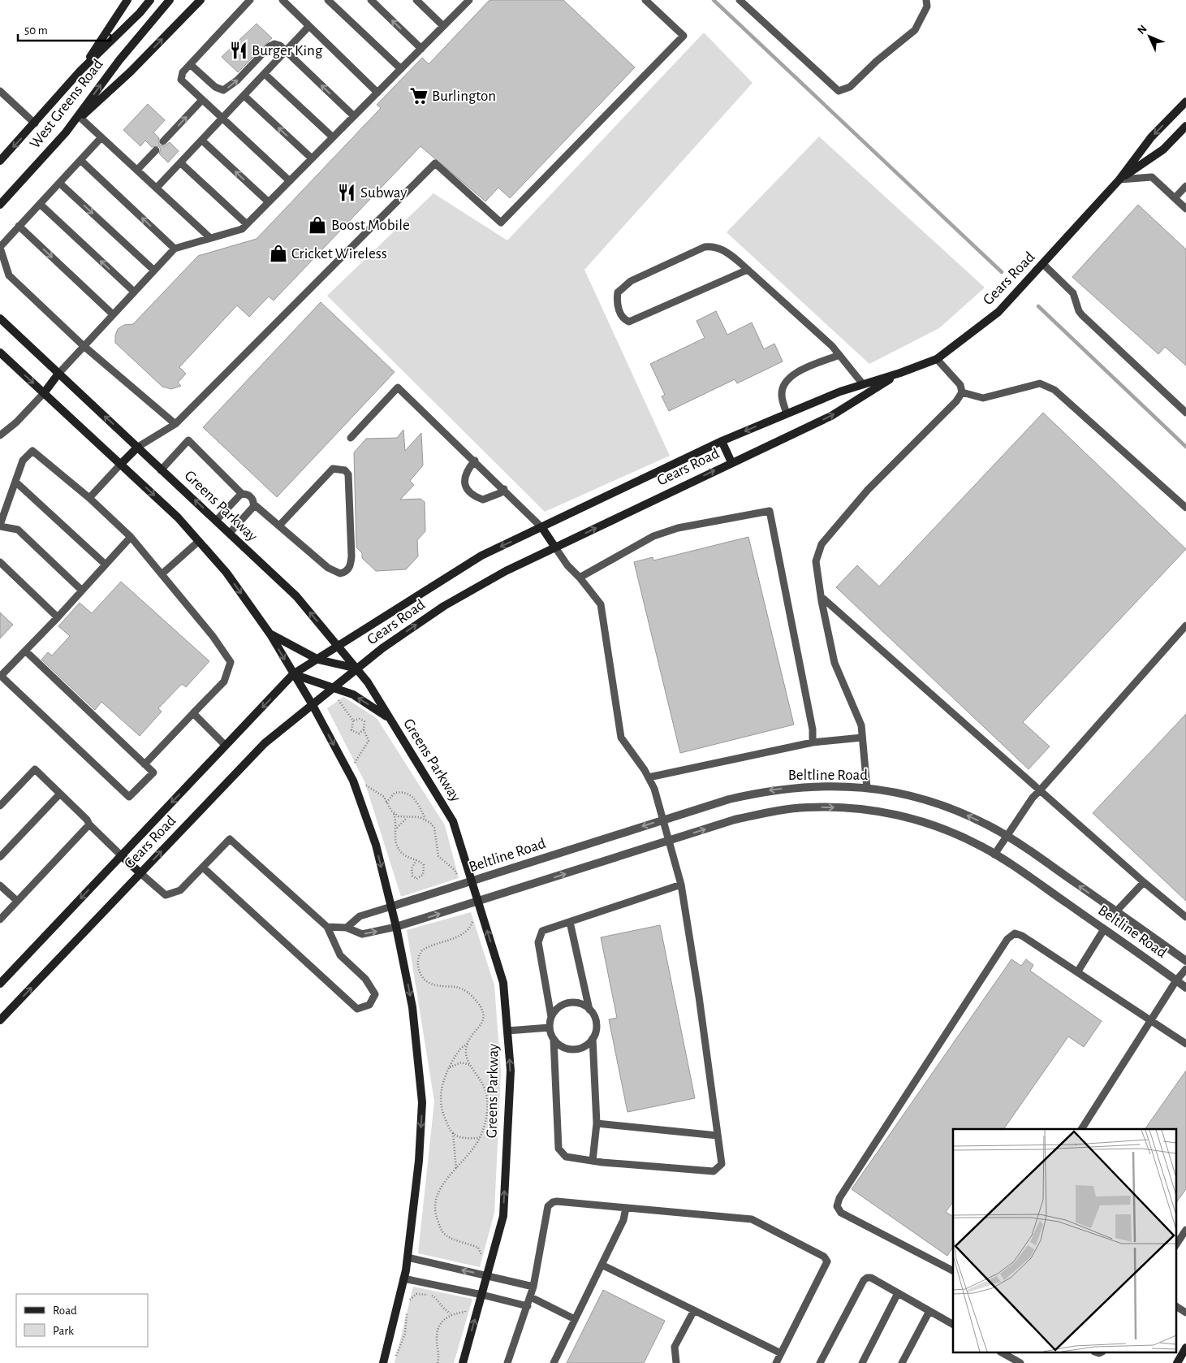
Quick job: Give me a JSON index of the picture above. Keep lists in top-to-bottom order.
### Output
{
  "streets": {
    "street": [
      "West Greens Road",
      "Gears Road",
      "Greens Parkway",
      "Beltline Road"
    ]
  },
  "crossings": [
    ["Gears Road", "Greens Parkway"],
    ["Greens Parkway", "Beltline Road"]
  ],
  "one_way": ["Greens Parkway"],
  "places": {
    "restaurant": ["Burger King", "Subway"],
    "supermarket": ["Burlington"],
    "shop": ["Boost Mobile", "Cricket Wireless"]
  },
  "legend": ["Road", "Park"],
  "scale_bar": "50 m",
  "north": "top left"
}
